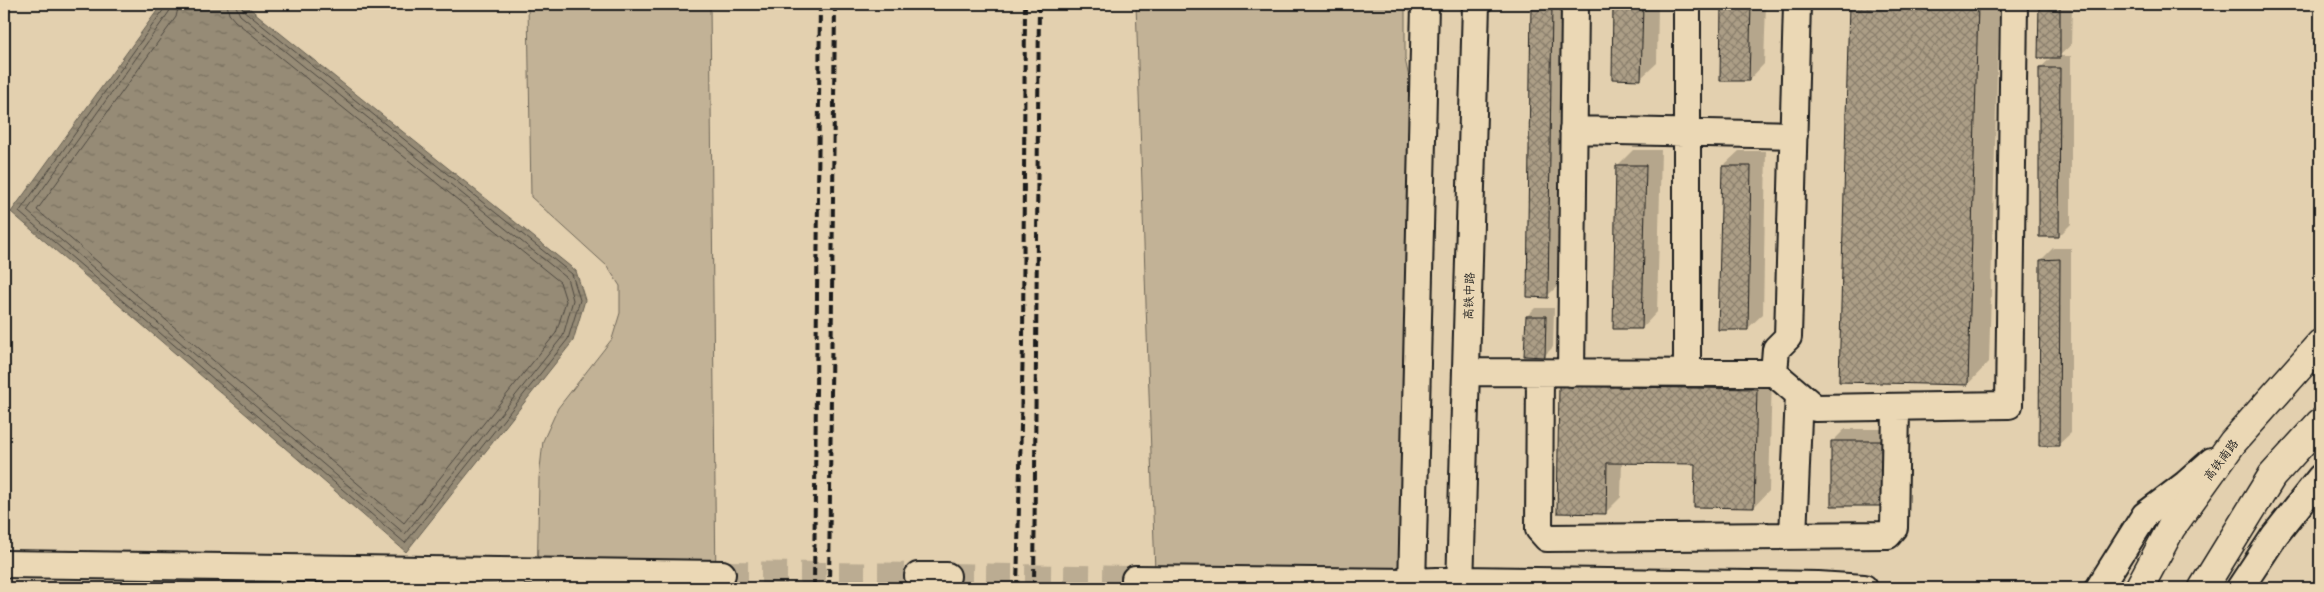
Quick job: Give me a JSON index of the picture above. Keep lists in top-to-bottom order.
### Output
{
  "streets": {
    "main road": ["高铁南路"],
    "street": ["高铁中路"]
  }
}
